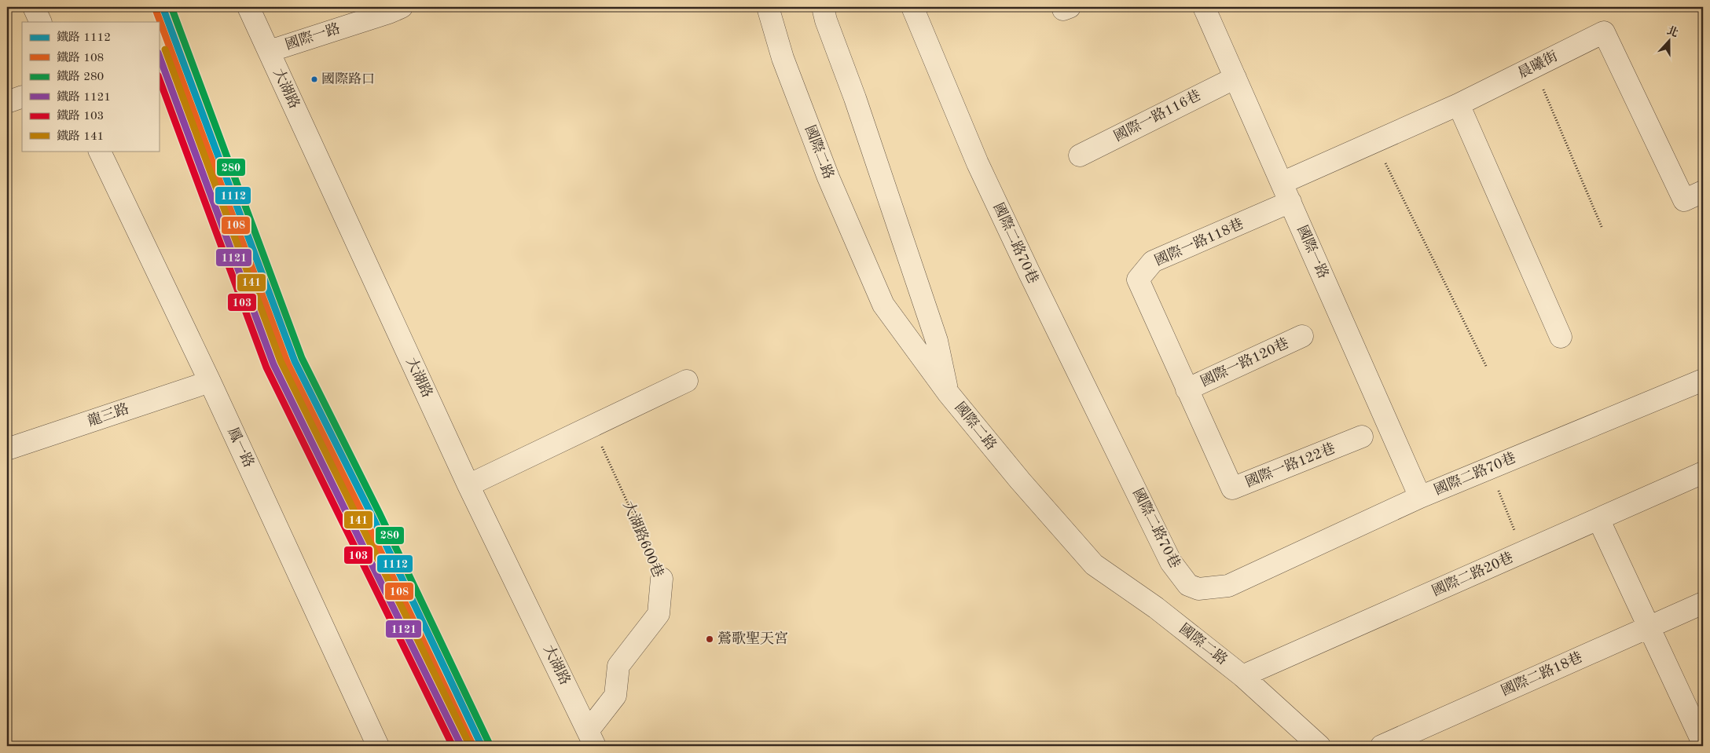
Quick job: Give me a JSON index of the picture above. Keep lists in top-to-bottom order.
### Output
{
  "streets": {
    "street": [
      "國際一路",
      "晨曦街",
      "大湖路",
      "國際一路116巷",
      "國際二路",
      "國際一路118巷",
      "國際二路70巷",
      "國際一路120巷",
      "龍三路",
      "鳳一路",
      "國際一路122巷",
      "大湖路600巷",
      "國際二路20巷",
      "國際二路18巷"
    ]
  },
  "crossings": [
    ["國際一路", "晨曦街"],
    ["國際一路", "大湖路"],
    ["國際一路", "國際一路116巷"],
    ["國際一路", "國際一路118巷"],
    ["國際一路", "國際二路70巷"],
    ["晨曦街", "國際一路118巷"],
    ["大湖路", "大湖路600巷"],
    ["國際二路", "國際二路20巷"],
    ["國際一路118巷", "國際一路120巷"],
    ["國際一路118巷", "國際一路122巷"],
    ["國際一路120巷", "國際一路122巷"],
    ["龍三路", "鳳一路"]
  ],
  "places": ["國際路口", "鶯歌聖天宮"],
  "lines": [
    "rail line 1112",
    "rail line 280",
    "rail line 108",
    "rail line 141",
    "rail line 1121",
    "rail line 103"
  ],
  "legend": [
    "鐵路 1112",
    "鐵路 108",
    "鐵路 280",
    "鐵路 1121",
    "鐵路 103",
    "鐵路 141"
  ],
  "north": "top"
}
